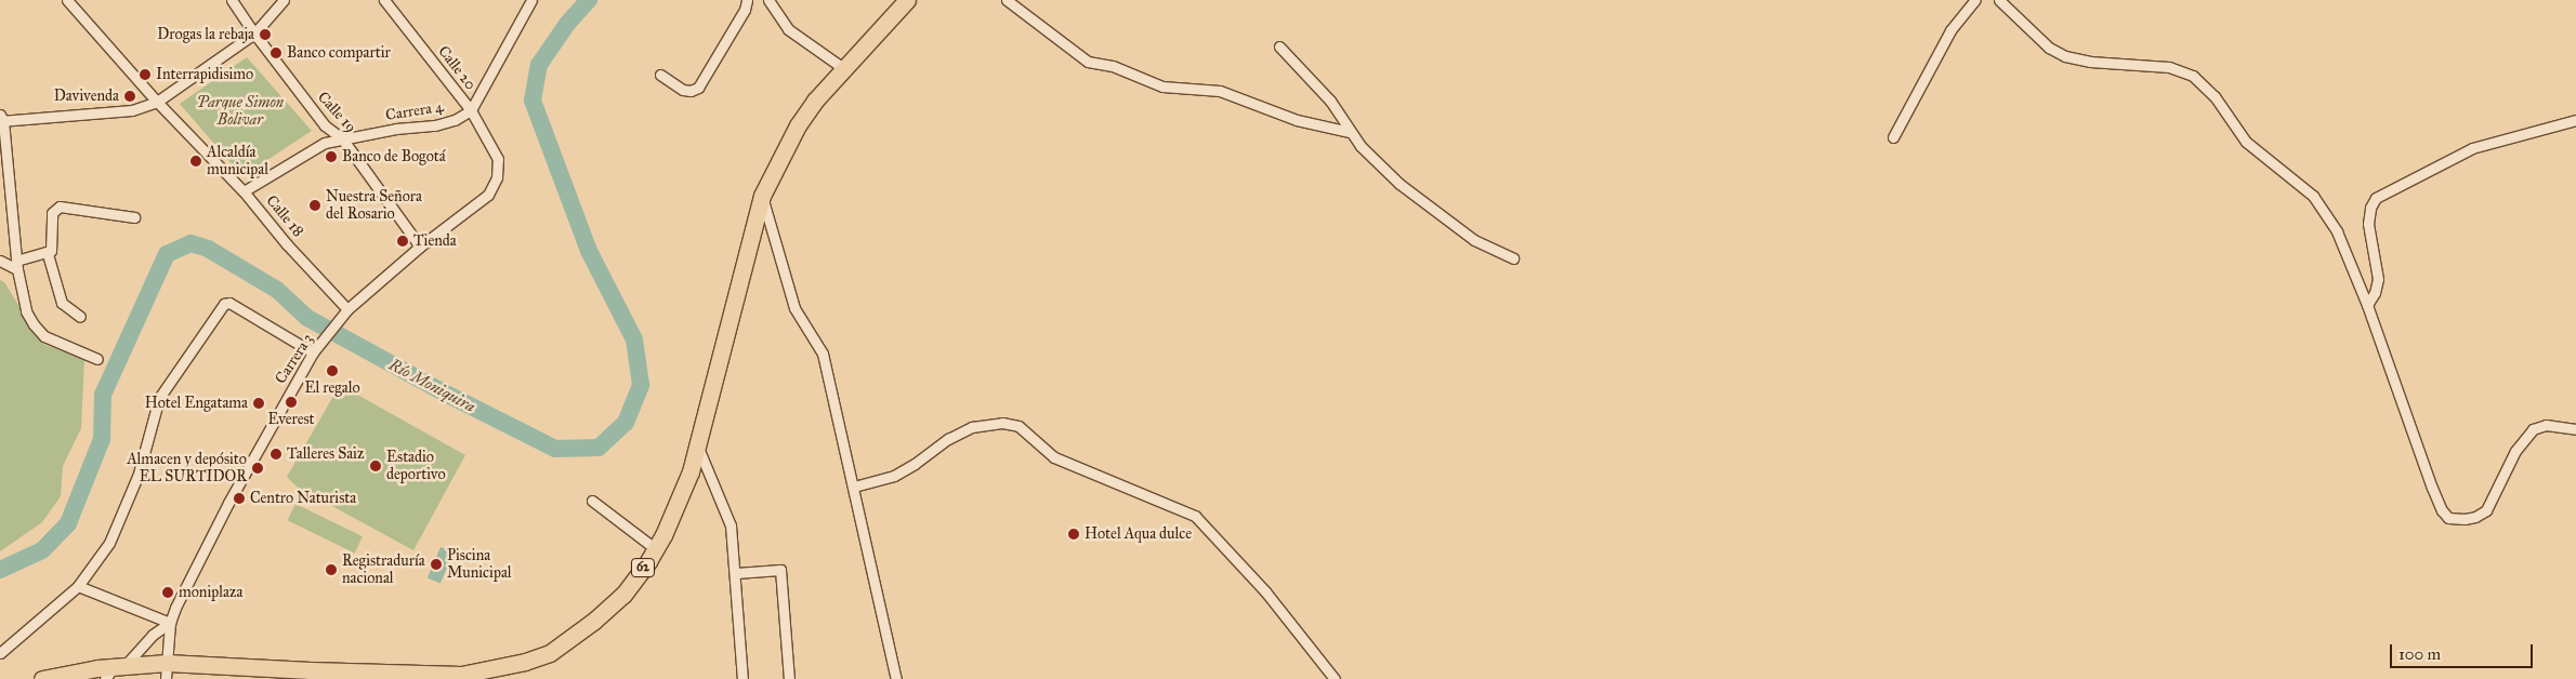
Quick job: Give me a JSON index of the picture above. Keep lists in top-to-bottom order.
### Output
{
  "streets": {
    "main road": ["62"],
    "street": [
      "Calle 20",
      "Carrera 4",
      "Calle 19",
      "Calle 18",
      "Carrera 3"
    ]
  },
  "crossings": [
    ["Calle 20", "Carrera 4"],
    ["Calle 20", "Carrera 3"],
    ["Carrera 4", "Calle 19"],
    ["Carrera 4", "Calle 18"],
    ["Calle 19", "Carrera 3"],
    ["Calle 18", "Carrera 3"]
  ],
  "water": ["Río Moniquira"],
  "parks": ["Parque Simon Bolivar"],
  "places": [
    "Drogas la rebaja",
    "Banco compartir",
    "Interrapidisimo",
    "Davivenda",
    "Banco de Bogotá",
    "Alcaldía municipal",
    "Nuestra Señora del Rosario",
    "Tienda",
    "El regalo",
    "Everest",
    "Hotel Engatama",
    "Talleres Saiz",
    "Estadio deportivo",
    "Almacen y depósito EL SURTIDOR",
    "Centro Naturista",
    "Hotel Aqua dulce",
    "Piscina Municipal",
    "Registraduría nacional",
    "moniplaza"
  ],
  "scale_bar": "100 m"
}
